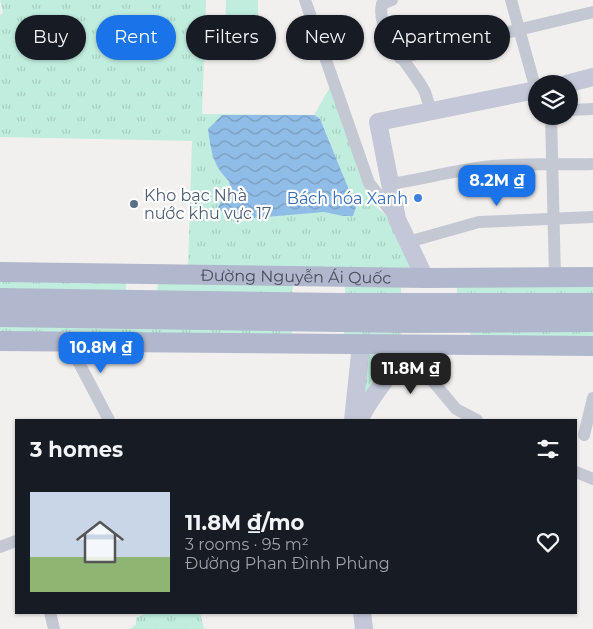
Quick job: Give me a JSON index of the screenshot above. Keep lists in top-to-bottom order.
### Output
{
  "streets": {
    "main road": ["Đường Nguyễn Ái Quốc"]
  },
  "places": ["Bách hóa Xanh", "Kho bạc Nhà nước khu vực 17"],
  "page": {
    "chip": [
      "Buy",
      "Rent",
      "Filters",
      "New",
      "Apartment"
    ],
    "price": ["8.2M ₫", "10.8M ₫", "11.8M ₫"],
    "heading": "3 homes",
    "list": [
      {
        "name": "11.8M ₫/mo",
        "note": "3 rooms · 95 m² · Đường Phan Đình Phùng"
      }
    ]
  }
}
